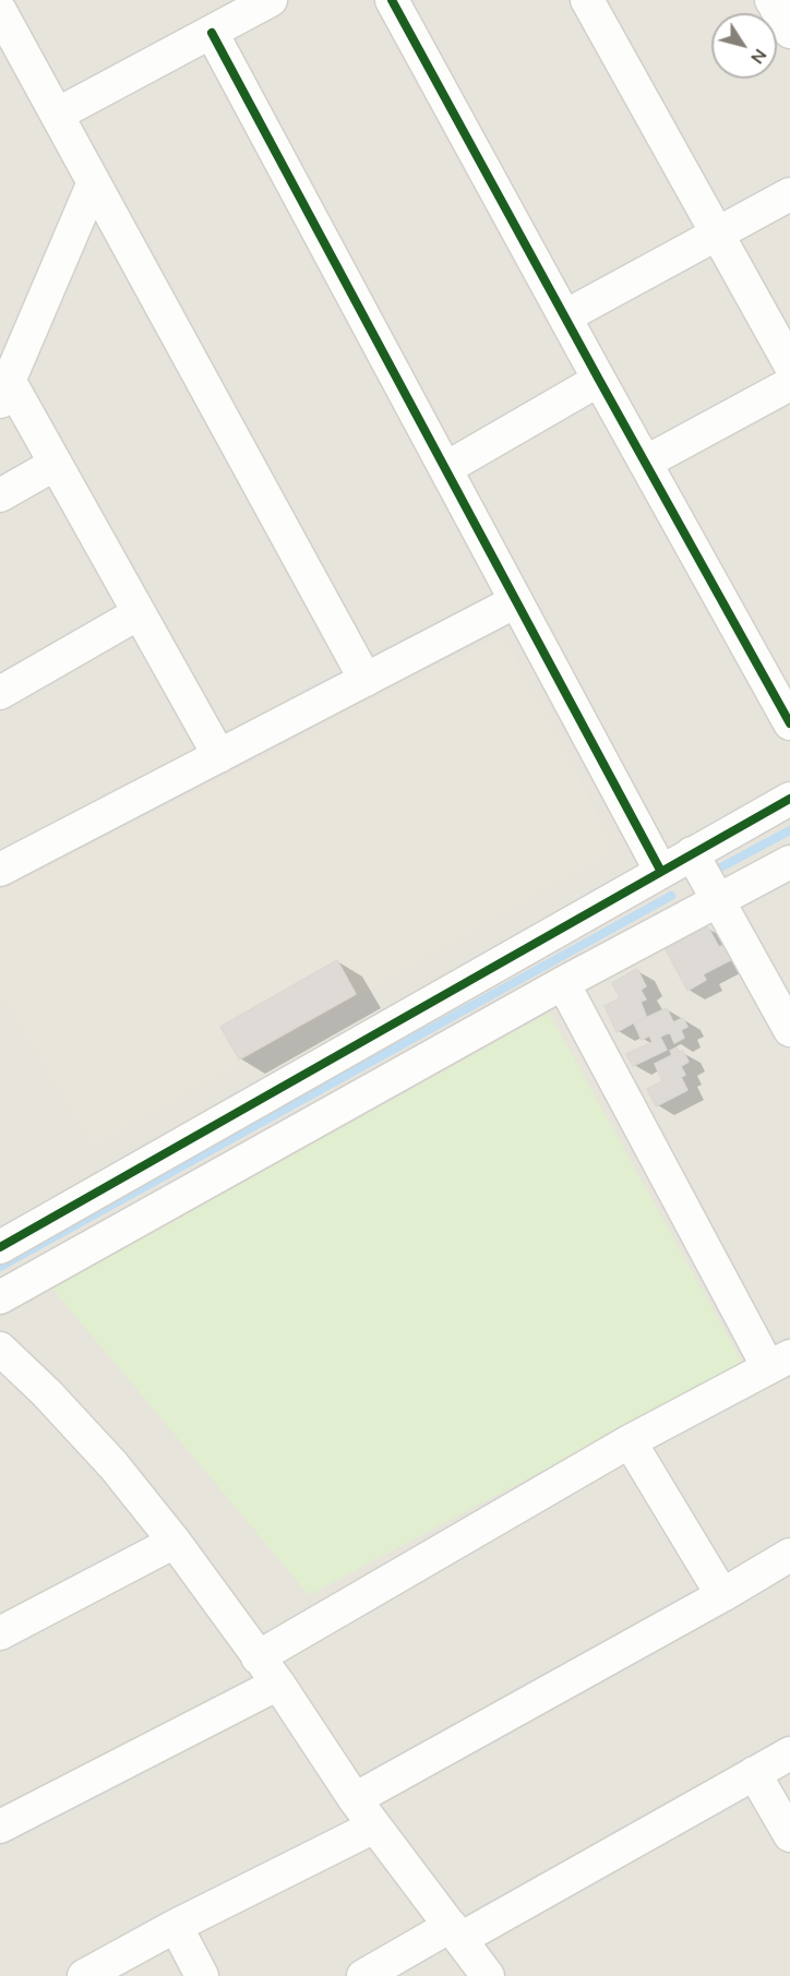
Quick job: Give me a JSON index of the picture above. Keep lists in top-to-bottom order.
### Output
{
  "north": "bottom right"
}
